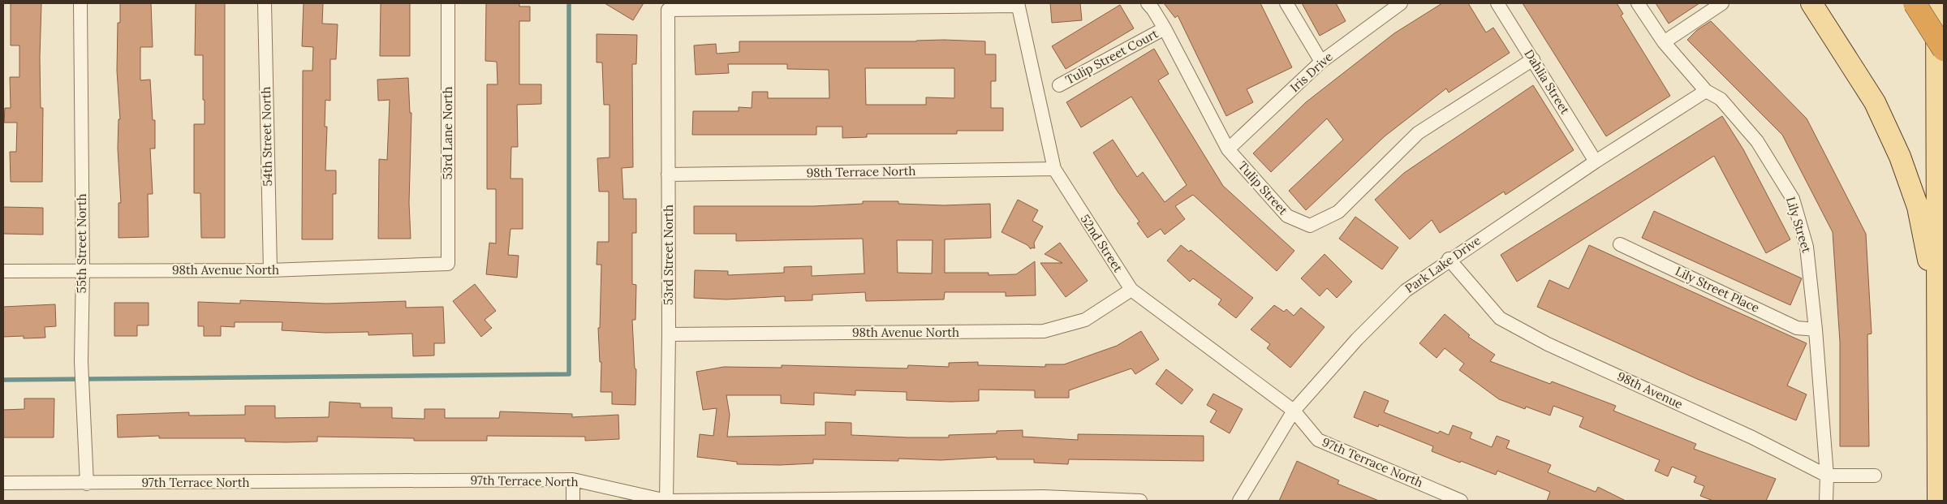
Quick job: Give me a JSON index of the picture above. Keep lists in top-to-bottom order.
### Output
{
  "streets": {
    "street": [
      "Tulip Street Court",
      "Iris Drive",
      "Dahlia Street",
      "53rd Lane North",
      "54th Street North",
      "98th Terrace North",
      "Tulip Street",
      "Lily Street",
      "55th Street North",
      "52nd Street",
      "53rd Street North",
      "Park Lake Drive",
      "98th Avenue North",
      "Lily Street Place",
      "98th Avenue",
      "97th Terrace North"
    ]
  },
  "crossings": [
    ["Tulip Street Court", "Tulip Street"],
    ["Iris Drive", "Tulip Street"],
    ["Dahlia Street", "Tulip Street"],
    ["Dahlia Street", "Park Lake Drive"],
    ["53rd Lane North", "98th Avenue North"],
    ["54th Street North", "98th Avenue North"],
    ["98th Terrace North", "52nd Street"],
    ["98th Terrace North", "53rd Street North"],
    ["Lily Street", "Park Lake Drive"],
    ["Lily Street", "Lily Street Place"],
    ["Lily Street", "98th Avenue"],
    ["55th Street North", "98th Avenue North"],
    ["55th Street North", "97th Terrace North"],
    ["52nd Street", "53rd Street North"],
    ["52nd Street", "Park Lake Drive"],
    ["52nd Street", "98th Avenue North"],
    ["52nd Street", "97th Terrace North"],
    ["53rd Street North", "98th Avenue North"],
    ["53rd Street North", "97th Terrace North"],
    ["Park Lake Drive", "98th Avenue"],
    ["Park Lake Drive", "97th Terrace North"]
  ]
}
